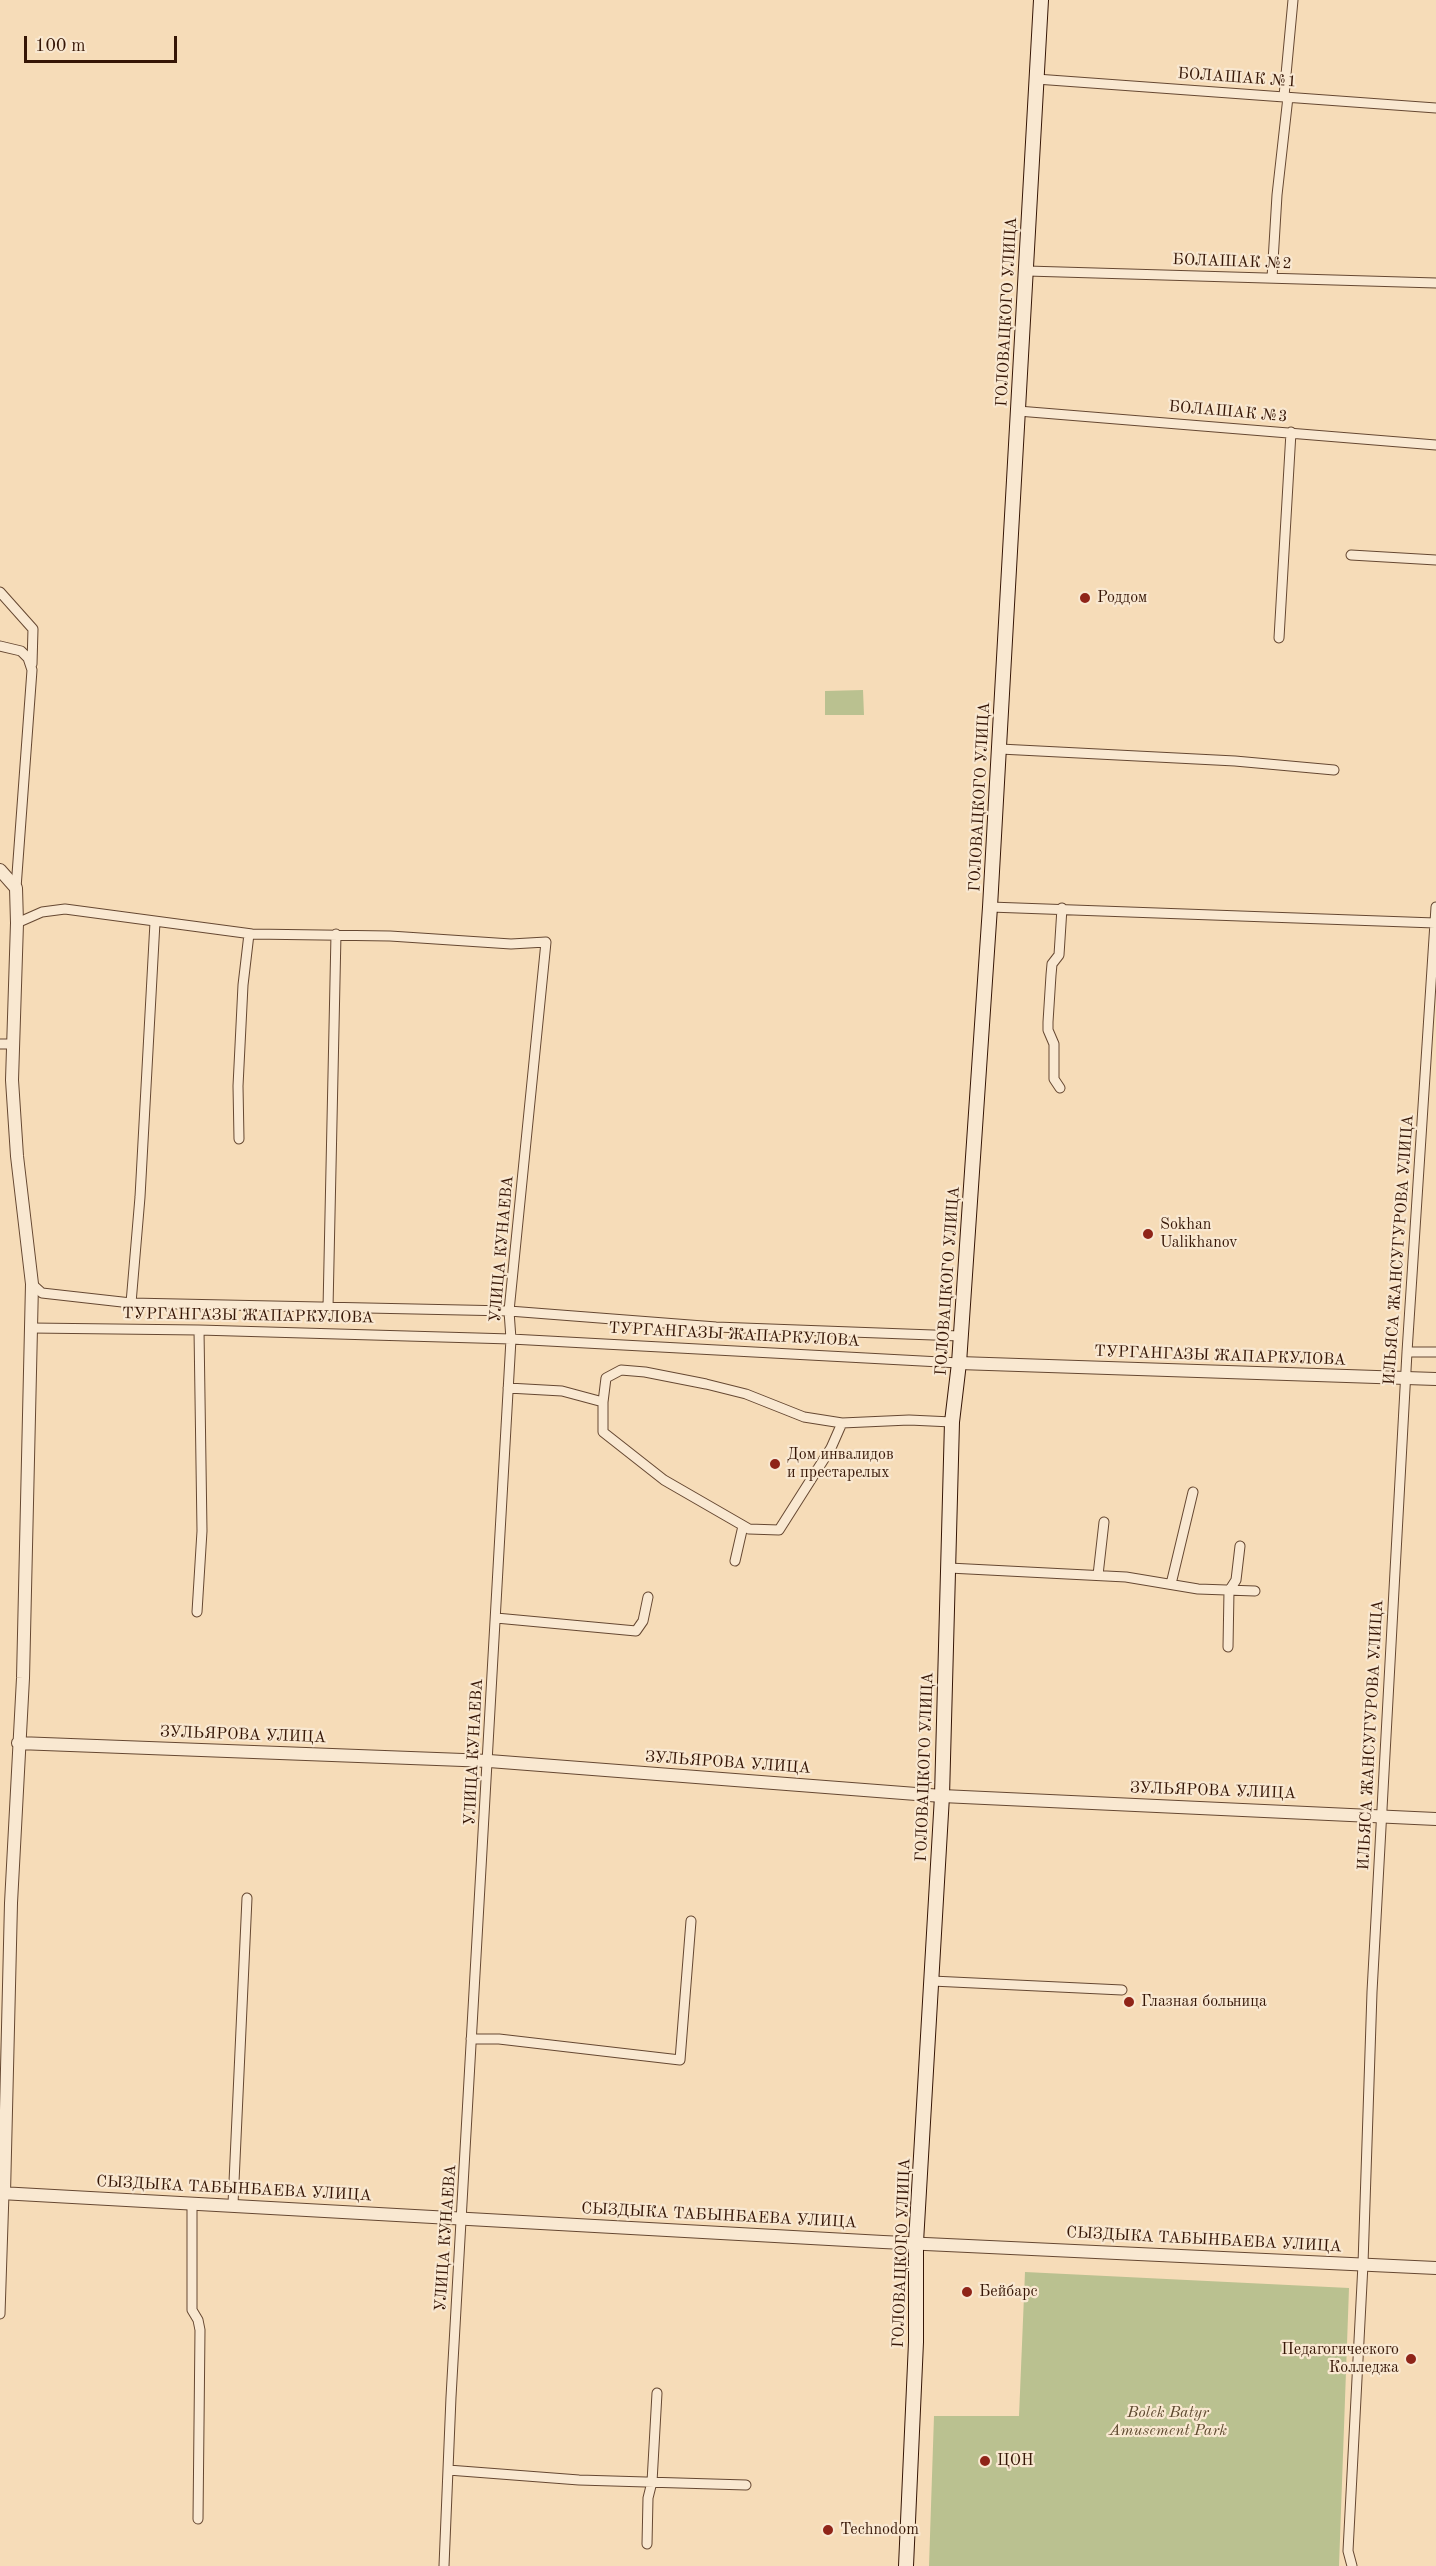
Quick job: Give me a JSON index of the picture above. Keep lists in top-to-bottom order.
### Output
{
  "streets": {
    "main road": ["ГОЛОВАЦКОГО УЛИЦА"],
    "street": [
      "БОЛАШАК №1",
      "БОЛАШАК №2",
      "БОЛАШАК №3",
      "УЛИЦА КУНАЕВА",
      "ИЛЬЯСА ЖАНСУГУРОВА УЛИЦА",
      "ТУРГАНГАЗЫ ЖАПАРКУЛОВА",
      "ЗУЛЬЯРОВА УЛИЦА",
      "СЫЗДЫКА ТАБЫНБАЕВА УЛИЦА"
    ]
  },
  "crossings": [
    ["БОЛАШАК №1", "ГОЛОВАЦКОГО УЛИЦА"],
    ["БОЛАШАК №2", "ГОЛОВАЦКОГО УЛИЦА"],
    ["ГОЛОВАЦКОГО УЛИЦА", "БОЛАШАК №3"],
    ["ГОЛОВАЦКОГО УЛИЦА", "ТУРГАНГАЗЫ ЖАПАРКУЛОВА"],
    ["ГОЛОВАЦКОГО УЛИЦА", "ЗУЛЬЯРОВА УЛИЦА"],
    ["ГОЛОВАЦКОГО УЛИЦА", "СЫЗДЫКА ТАБЫНБАЕВА УЛИЦА"],
    ["УЛИЦА КУНАЕВА", "ТУРГАНГАЗЫ ЖАПАРКУЛОВА"],
    ["УЛИЦА КУНАЕВА", "ЗУЛЬЯРОВА УЛИЦА"],
    ["УЛИЦА КУНАЕВА", "СЫЗДЫКА ТАБЫНБАЕВА УЛИЦА"],
    ["ИЛЬЯСА ЖАНСУГУРОВА УЛИЦА", "ТУРГАНГАЗЫ ЖАПАРКУЛОВА"],
    ["ИЛЬЯСА ЖАНСУГУРОВА УЛИЦА", "ЗУЛЬЯРОВА УЛИЦА"],
    ["ИЛЬЯСА ЖАНСУГУРОВА УЛИЦА", "СЫЗДЫКА ТАБЫНБАЕВА УЛИЦА"]
  ],
  "parks": ["Bolek Batyr Amusement Park"],
  "places": [
    "Роддом",
    "Sokhan Ualikhanov",
    "Дом инвалидов и престарелых",
    "Глазная больница",
    "Бейбарс",
    "Педагогического Колледжа",
    "ЦОН",
    "Technodom"
  ],
  "scale_bar": "100 m"
}
